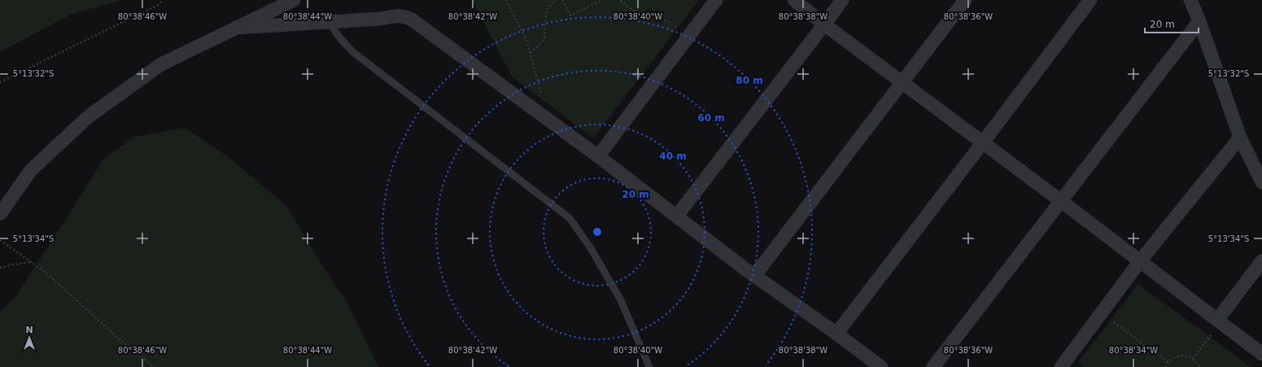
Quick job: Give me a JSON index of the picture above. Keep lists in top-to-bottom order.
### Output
{
  "scale_bar": "20 m",
  "north": "top",
  "coordinates": [
    "80°38'46\"W",
    "80°38'44\"W",
    "80°38'42\"W",
    "80°38'40\"W",
    "80°38'38\"W",
    "80°38'36\"W",
    "5°13'32\"S",
    "5°13'34\"S",
    "80°38'34\"W"
  ],
  "rings": [
    "80 m",
    "60 m",
    "40 m",
    "20 m"
  ]
}
